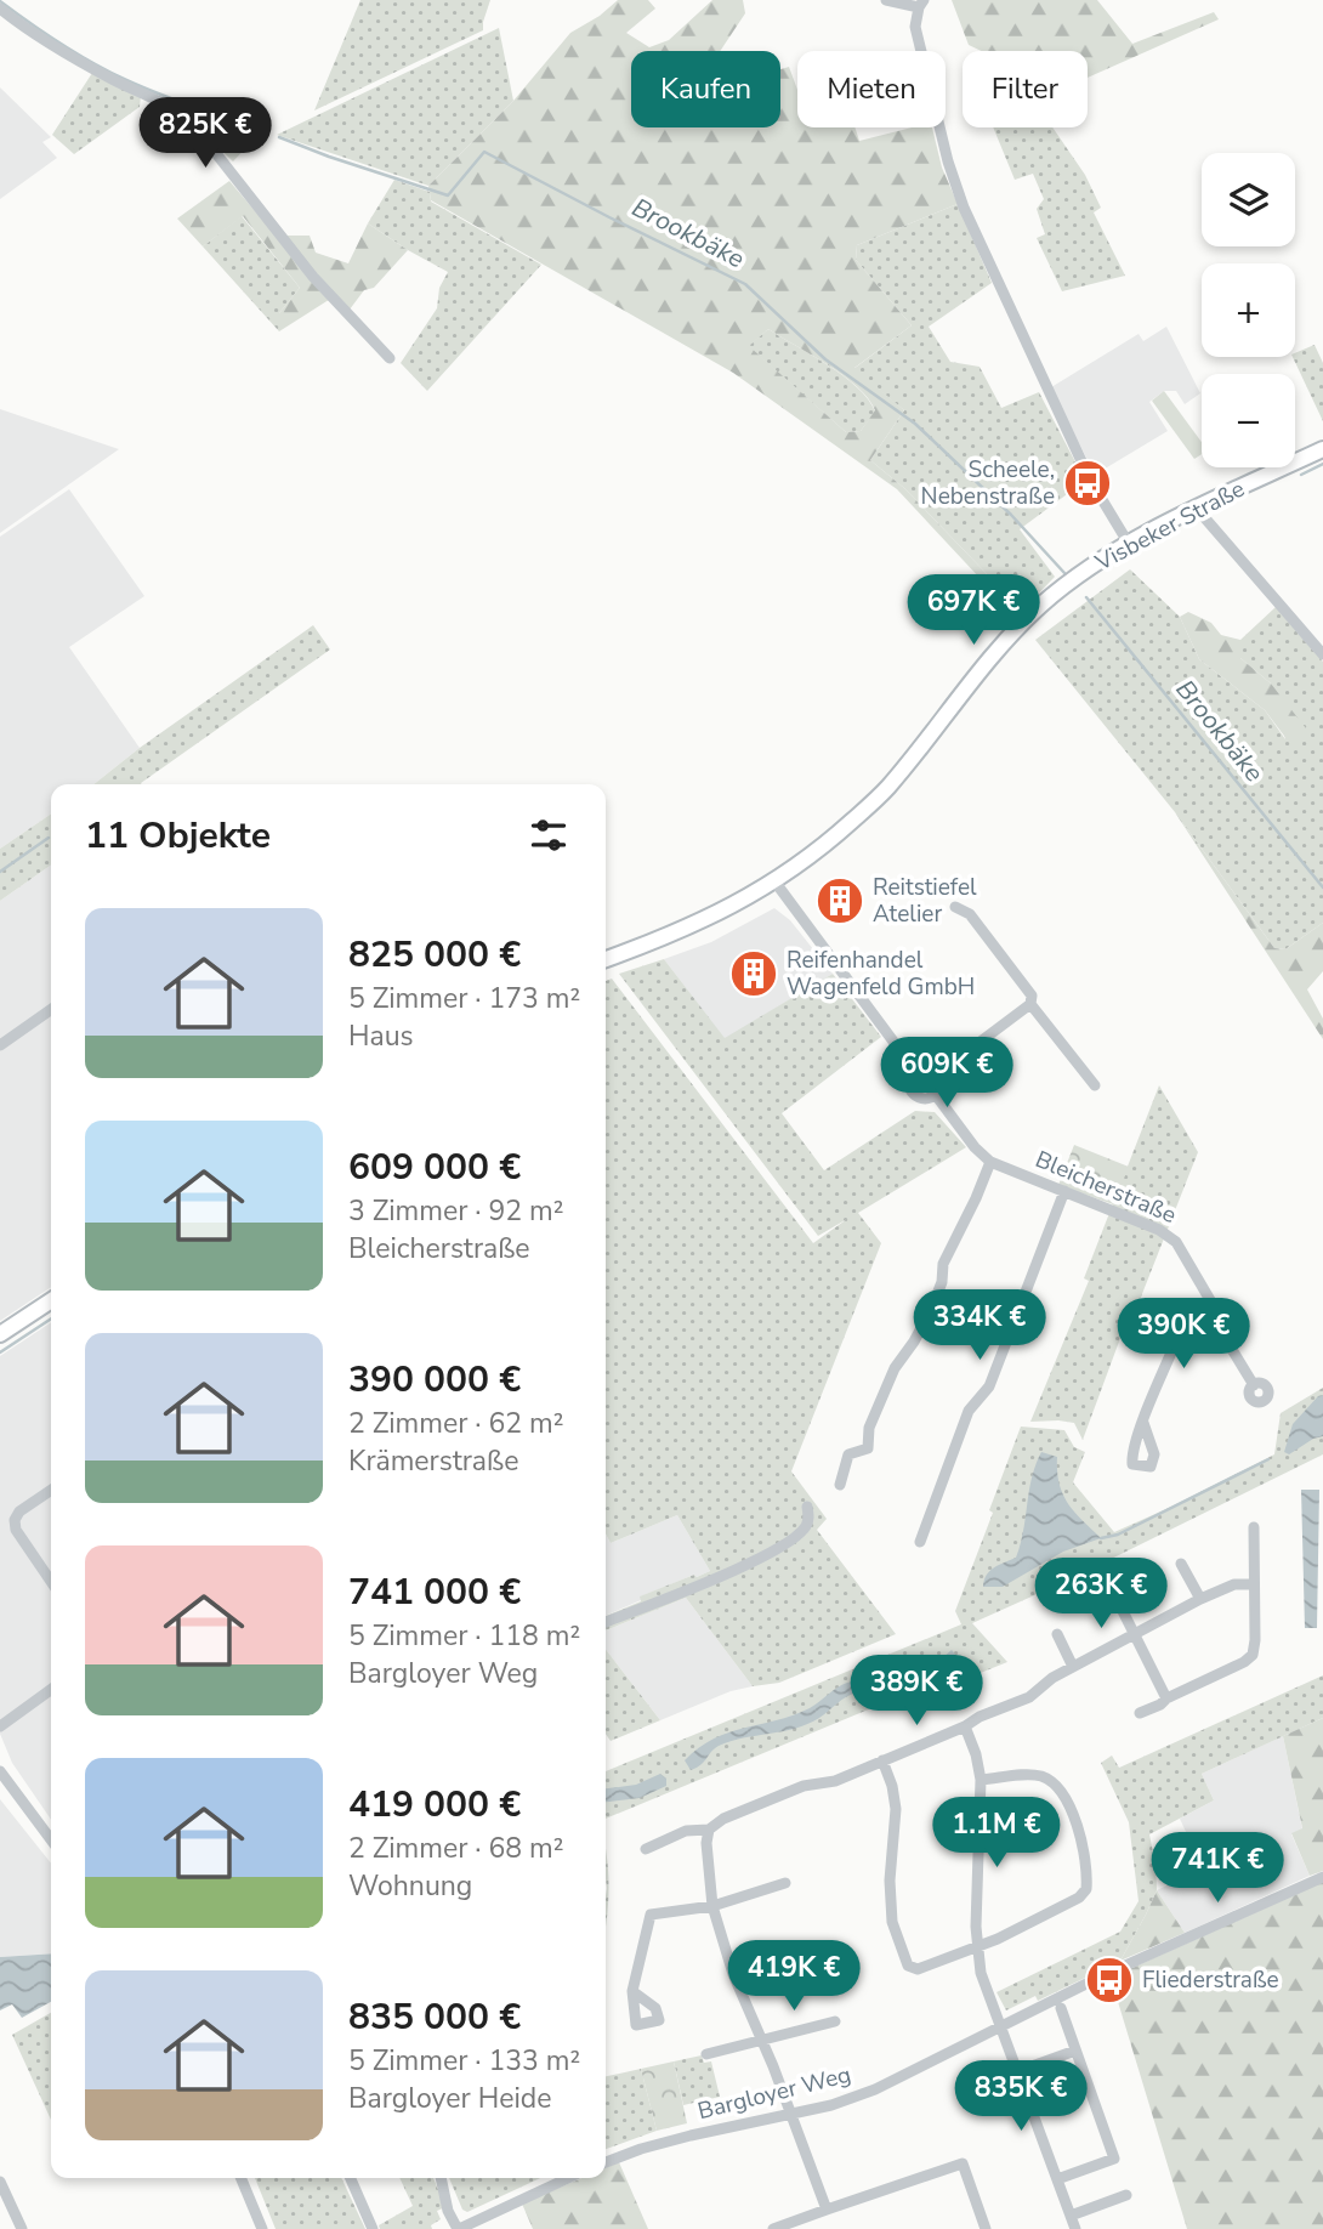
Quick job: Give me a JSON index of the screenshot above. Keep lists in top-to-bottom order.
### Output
{
  "streets": {
    "main road": ["Visbeker Straße"],
    "street": ["Bleicherstraße", "Bargloyer Weg"]
  },
  "water": ["Brookbäke"],
  "places": {
    "bus stop": ["Scheele, Nebenstraße", "Fliederstraße"],
    "building": ["Reitstiefel Atelier", "Reifenhandel Wagenfeld GmbH"]
  },
  "page": {
    "chip": ["Kaufen", "Mieten", "Filter"],
    "price": [
      "825K €",
      "697K €",
      "609K €",
      "334K €",
      "390K €",
      "263K €",
      "389K €",
      "1.1M €",
      "741K €",
      "419K €",
      "835K €"
    ],
    "map_buttons": ["+", "−"],
    "heading": "11 Objekte",
    "list": [
      {
        "name": "825 000 €",
        "note": "5 Zimmer · 173 m² · Haus"
      },
      {
        "name": "609 000 €",
        "note": "3 Zimmer · 92 m² · Bleicherstraße"
      },
      {
        "name": "390 000 €",
        "note": "2 Zimmer · 62 m² · Krämerstraße"
      },
      {
        "name": "741 000 €",
        "note": "5 Zimmer · 118 m² · Bargloyer Weg"
      },
      {
        "name": "419 000 €",
        "note": "2 Zimmer · 68 m² · Wohnung"
      },
      {
        "name": "835 000 €",
        "note": "5 Zimmer · 133 m² · Bargloyer Heide"
      }
    ]
  }
}
